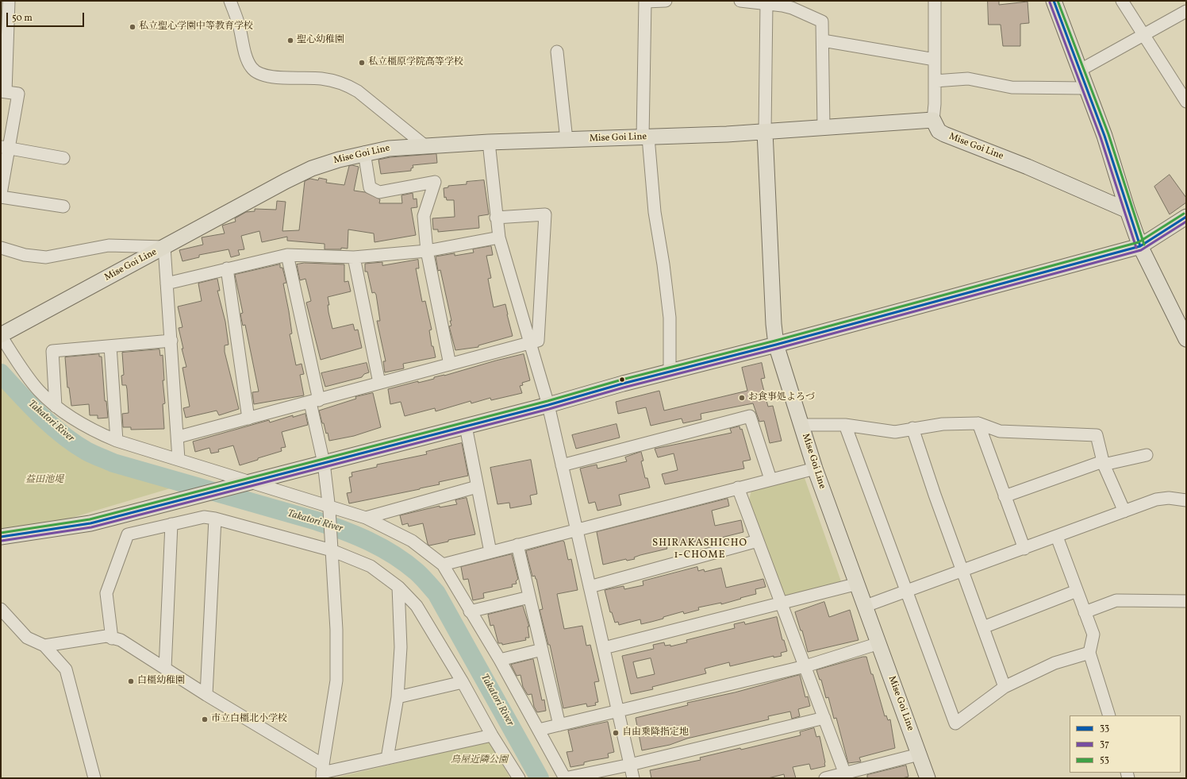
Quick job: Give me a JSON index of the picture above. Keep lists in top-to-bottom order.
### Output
{
  "streets": {
    "main road": ["Mise Goi Line"]
  },
  "districts": ["SHIRAKASHICHO 1-CHOME"],
  "water": ["Takatori River"],
  "parks": ["益田池堤", "鳥屋近隣公園"],
  "places": [
    "私立聖心学園中等教育学校",
    "聖心幼稚園",
    "私立橿原学院高等学校",
    "お食事処よろづ",
    "白橿幼稚園",
    "市立白橿北小学校",
    "自由乗降指定地"
  ],
  "lines": ["transit line 33", "transit line 53", "transit line 37"],
  "legend": ["33", "37", "53"],
  "scale_bar": "50 m"
}
